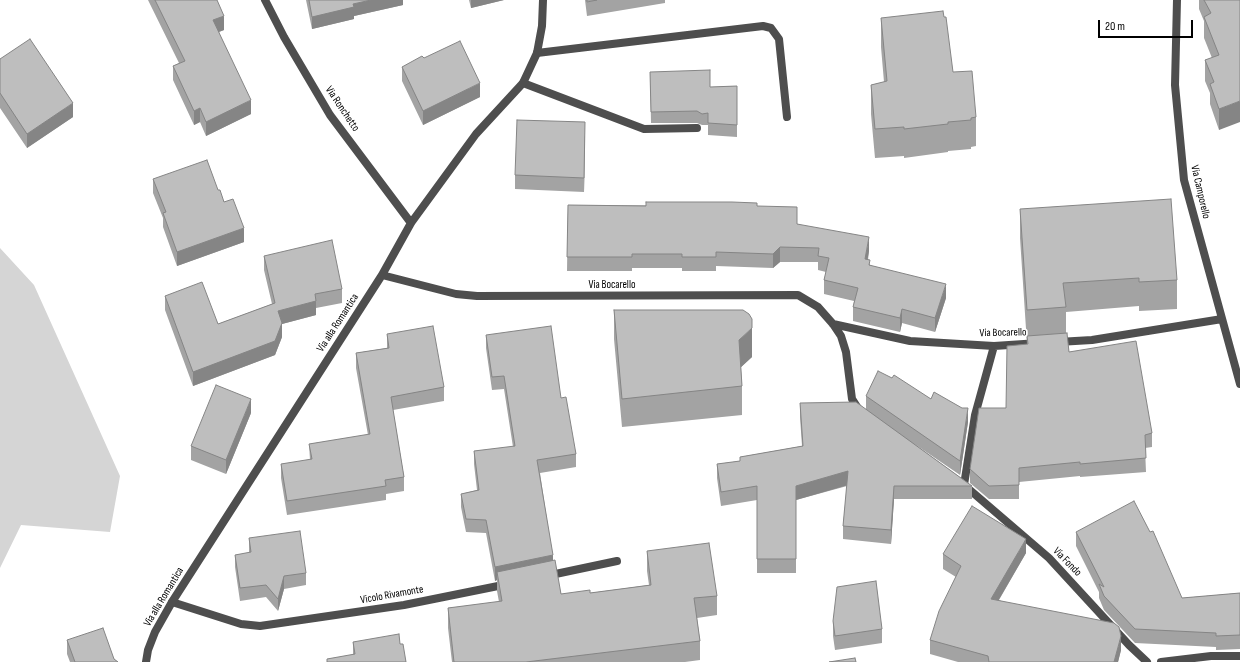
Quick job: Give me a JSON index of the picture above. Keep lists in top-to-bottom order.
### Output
{
  "streets": {
    "street": [
      "Via Ronchetto",
      "Via Camporello",
      "Via Bocarello",
      "Via alla Romantica",
      "Via Fondo",
      "Vicolo Rivamonte"
    ]
  },
  "crossings": [
    ["Via Ronchetto", "Via alla Romantica"],
    ["Via Camporello", "Via Bocarello"],
    ["Via Bocarello", "Via alla Romantica"],
    ["Via Bocarello", "Via Fondo"],
    ["Via alla Romantica", "Vicolo Rivamonte"]
  ],
  "scale_bar": "20 m"
}
